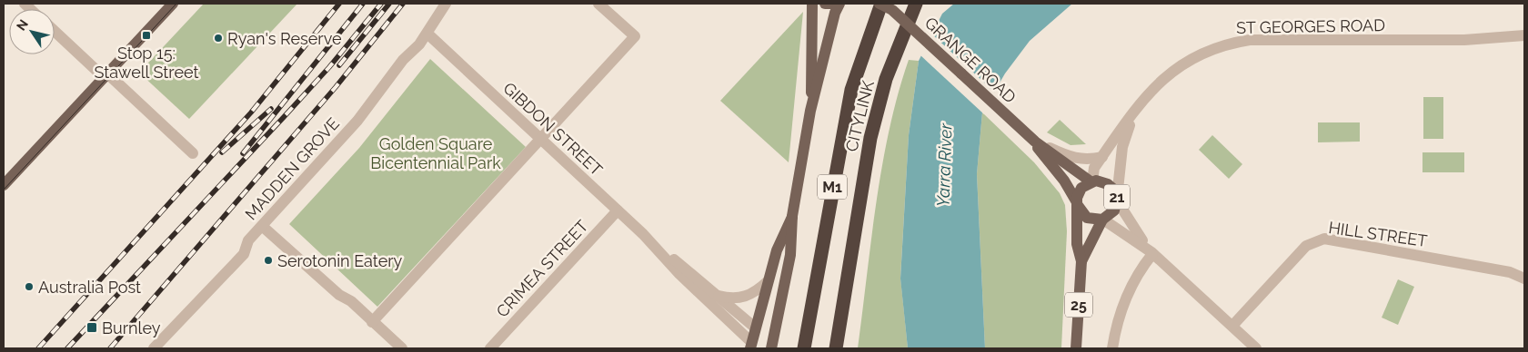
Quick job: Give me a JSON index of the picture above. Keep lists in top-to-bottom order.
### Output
{
  "streets": {
    "highway": ["CITYLINK", "M1"],
    "main road": [
      "GRANGE ROAD",
      "GIBDON STREET",
      "21",
      "25"
    ],
    "street": [
      "ST GEORGES ROAD",
      "MADDEN GROVE",
      "HILL STREET",
      "CRIMEA STREET"
    ]
  },
  "crossings": [
    ["ST GEORGES ROAD", "GRANGE ROAD"],
    ["ST GEORGES ROAD", "21"],
    ["ST GEORGES ROAD", "25"],
    ["GRANGE ROAD", "CITYLINK"],
    ["GRANGE ROAD", "21"],
    ["GRANGE ROAD", "25"],
    ["GIBDON STREET", "MADDEN GROVE"],
    ["GIBDON STREET", "CRIMEA STREET"],
    ["21", "HILL STREET"],
    ["21", "25"]
  ],
  "water": ["Yarra River"],
  "parks": ["Golden Square Bicentennial Park"],
  "places": {
    "transit": ["Stop 15: Stawell Street", "Burnley"],
    "other": ["Ryan's Reserve", "Serotonin Eatery", "Australia Post"]
  },
  "north": "top left"
}
